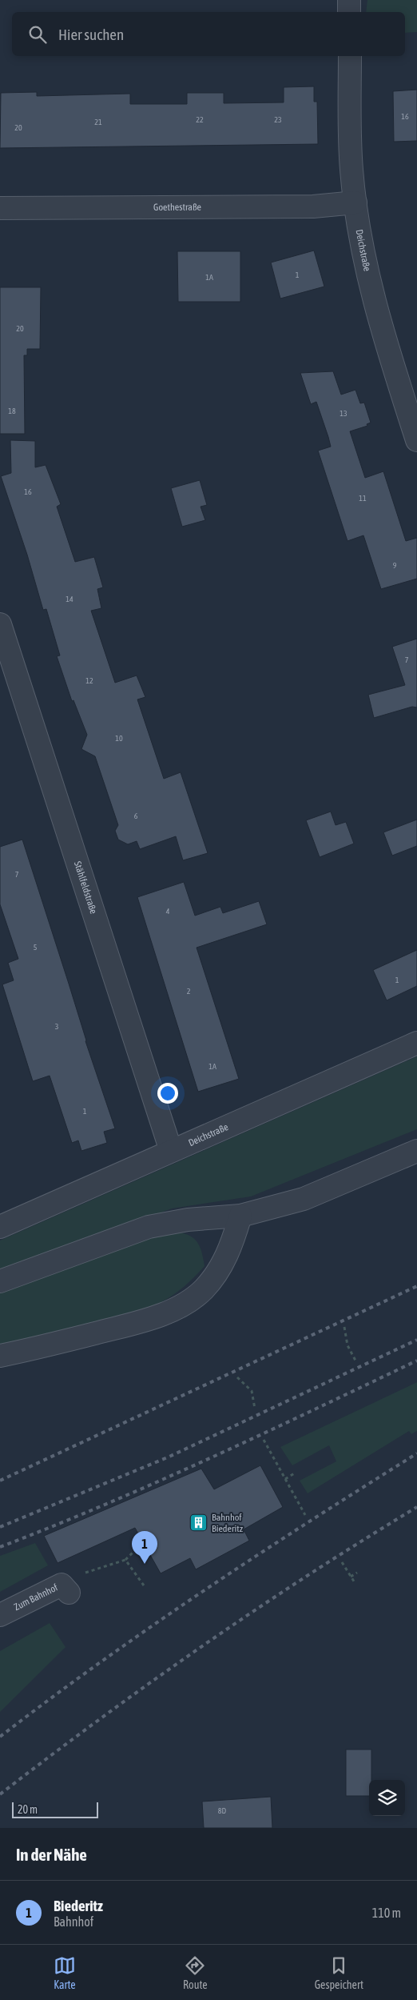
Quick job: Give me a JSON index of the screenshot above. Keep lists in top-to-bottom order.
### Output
{
  "streets": {
    "street": [
      "Goethestraße",
      "Deichstraße",
      "Stählfeldstraße",
      "Zum Bahnhof"
    ]
  },
  "crossings": [
    ["Goethestraße", "Deichstraße"],
    ["Deichstraße", "Stählfeldstraße"]
  ],
  "places": {
    "building": ["Bahnhof Biederitz"]
  },
  "house_numbers": [
    "16",
    "22",
    "23",
    "21",
    "20",
    "1",
    "1A",
    "20",
    "18",
    "13",
    "16",
    "11",
    "9",
    "14",
    "7",
    "12",
    "10",
    "6",
    "7",
    "4",
    "5",
    "1",
    "2",
    "3",
    "1A",
    "1",
    "8D"
  ],
  "scale_bar": "20 m",
  "page": {
    "search": "Hier suchen",
    "pins": "1",
    "scale": "20 m",
    "heading": "In der Nähe",
    "list": [
      {
        "mark": "1",
        "name": "Biederitz",
        "note": "Bahnhof",
        "value": "110 m"
      }
    ],
    "nav": ["Karte", "Route", "Gespeichert"]
  }
}
